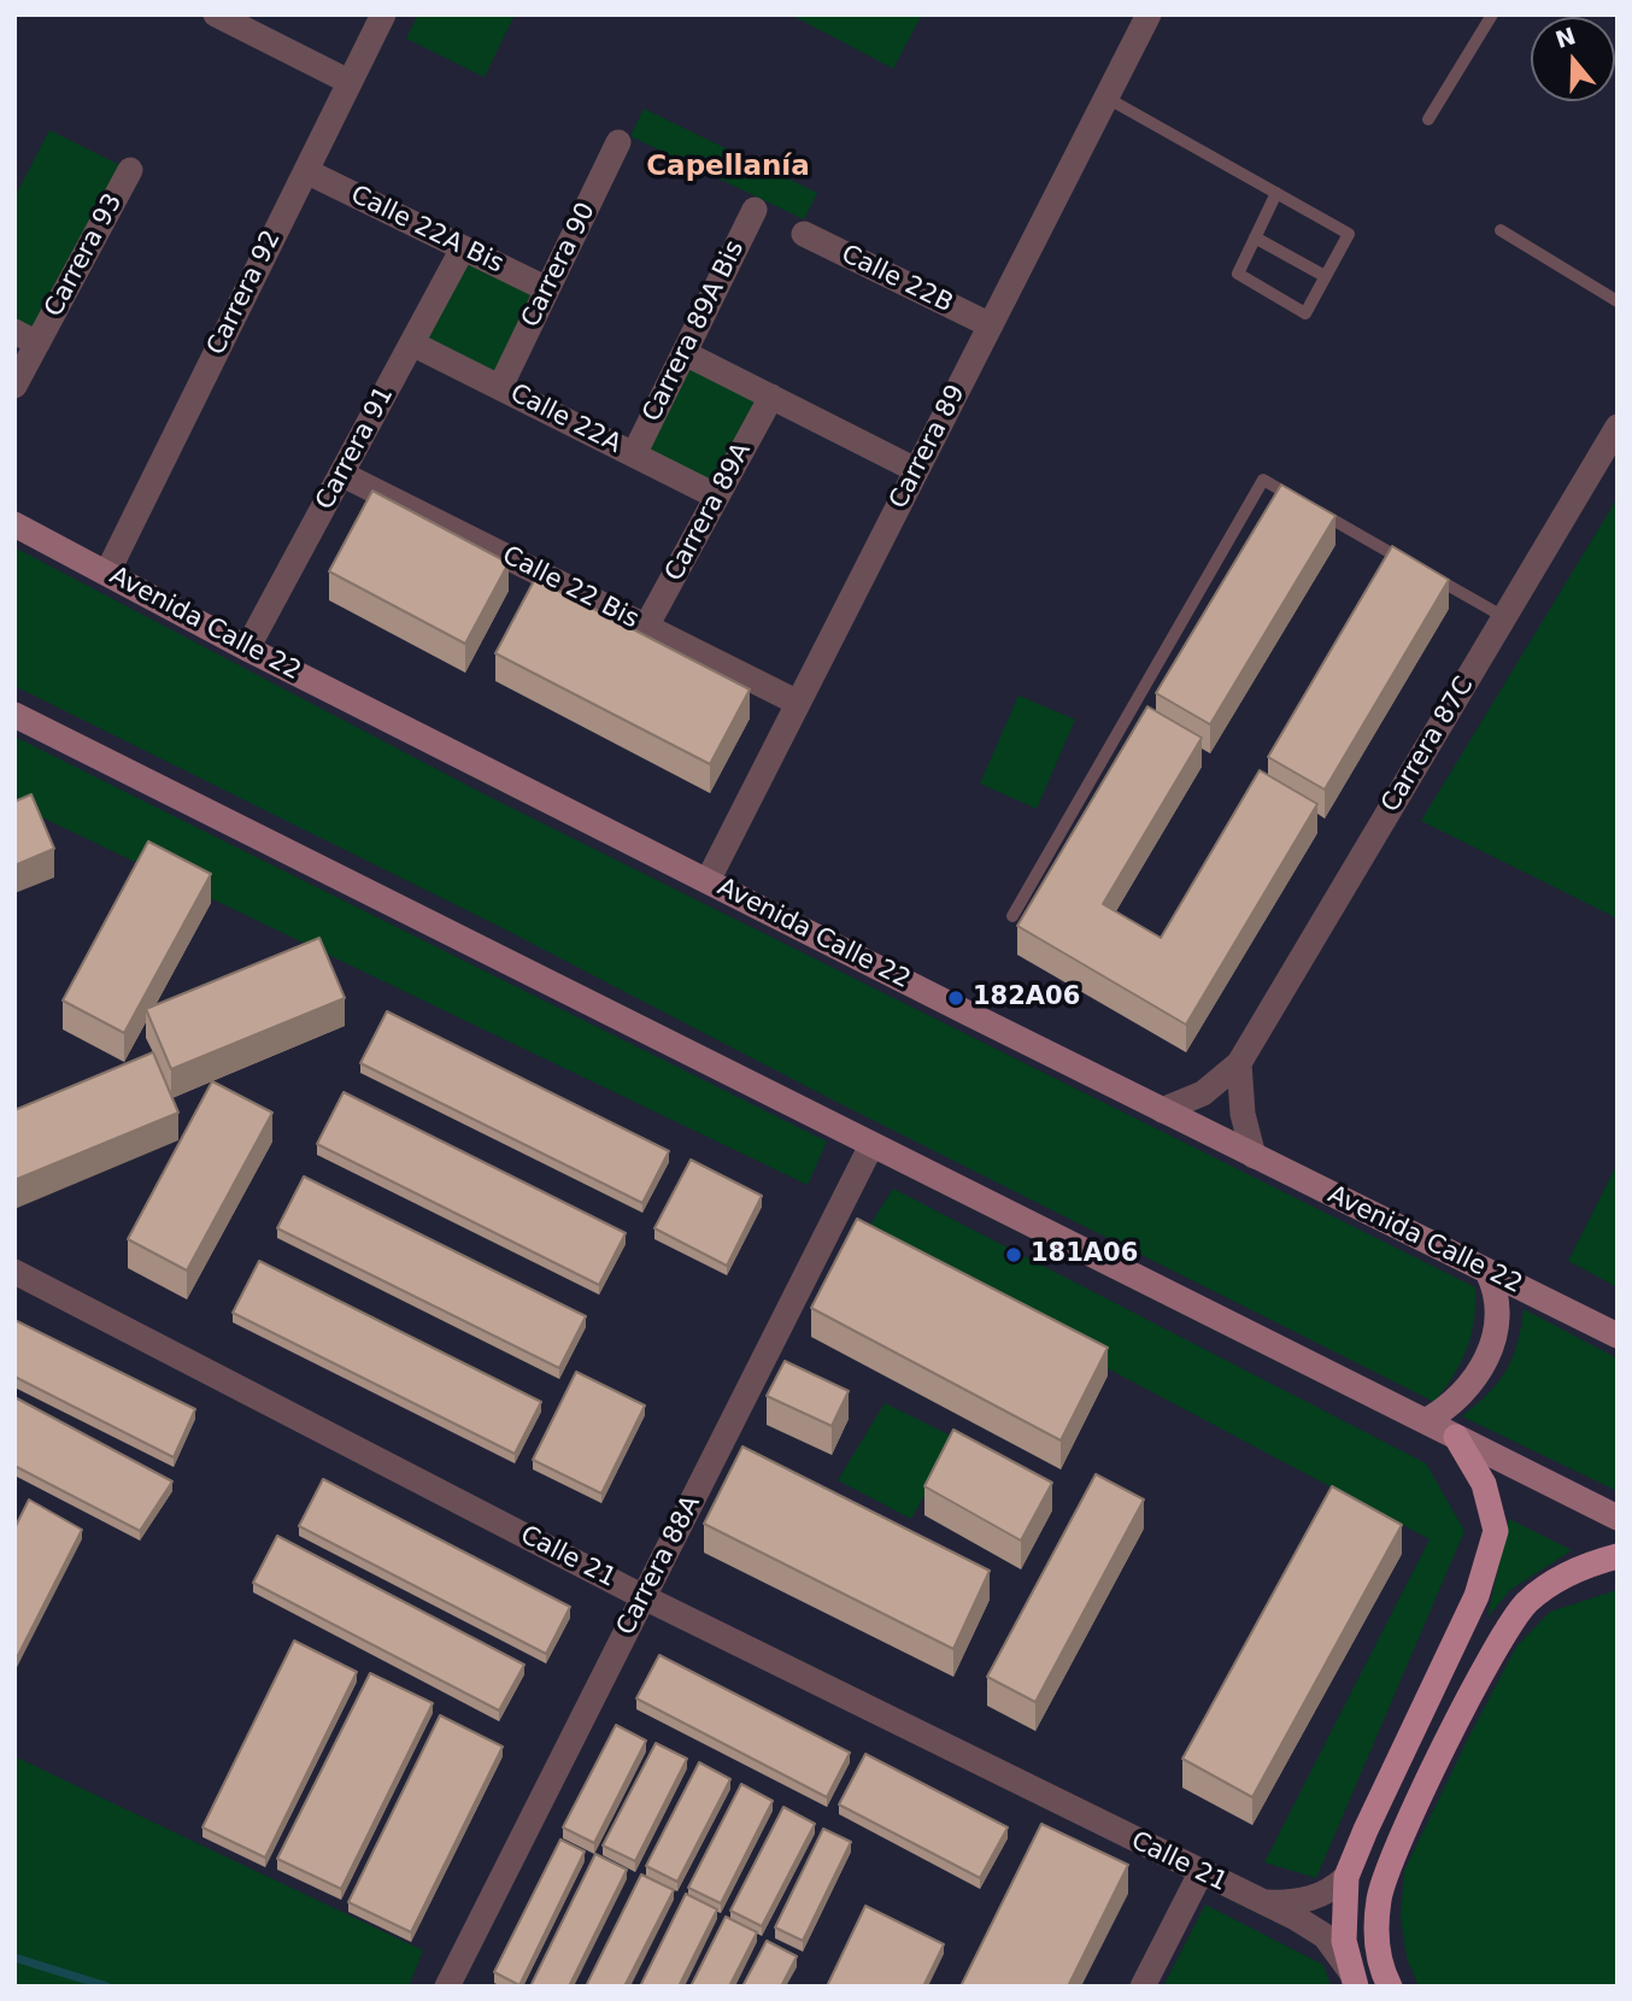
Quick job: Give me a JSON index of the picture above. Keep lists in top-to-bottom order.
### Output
{
  "streets": {
    "main road": ["Avenida Calle 22"],
    "street": [
      "Calle 22A Bis",
      "Carrera 93",
      "Carrera 90",
      "Calle 22B",
      "Carrera 92",
      "Carrera 89A Bis",
      "Calle 22A",
      "Carrera 89",
      "Carrera 91",
      "Carrera 89A",
      "Calle 22 Bis",
      "Carrera 87C",
      "Calle 21",
      "Carrera 88A"
    ]
  },
  "crossings": [
    ["Calle 22A Bis", "Carrera 90"],
    ["Calle 22A Bis", "Carrera 92"],
    ["Calle 22A Bis", "Carrera 91"],
    ["Carrera 90", "Calle 22A"],
    ["Calle 22B", "Carrera 89"],
    ["Carrera 92", "Avenida Calle 22"],
    ["Carrera 89A Bis", "Calle 22A"],
    ["Calle 22A", "Carrera 91"],
    ["Calle 22A", "Carrera 89A"],
    ["Carrera 89", "Calle 22 Bis"],
    ["Carrera 89", "Avenida Calle 22"],
    ["Carrera 91", "Calle 22 Bis"],
    ["Carrera 91", "Avenida Calle 22"],
    ["Carrera 89A", "Calle 22 Bis"],
    ["Avenida Calle 22", "Carrera 87C"],
    ["Calle 21", "Carrera 88A"]
  ],
  "districts": ["Capellanía"],
  "places": ["182A06", "181A06"],
  "north": "top"
}
